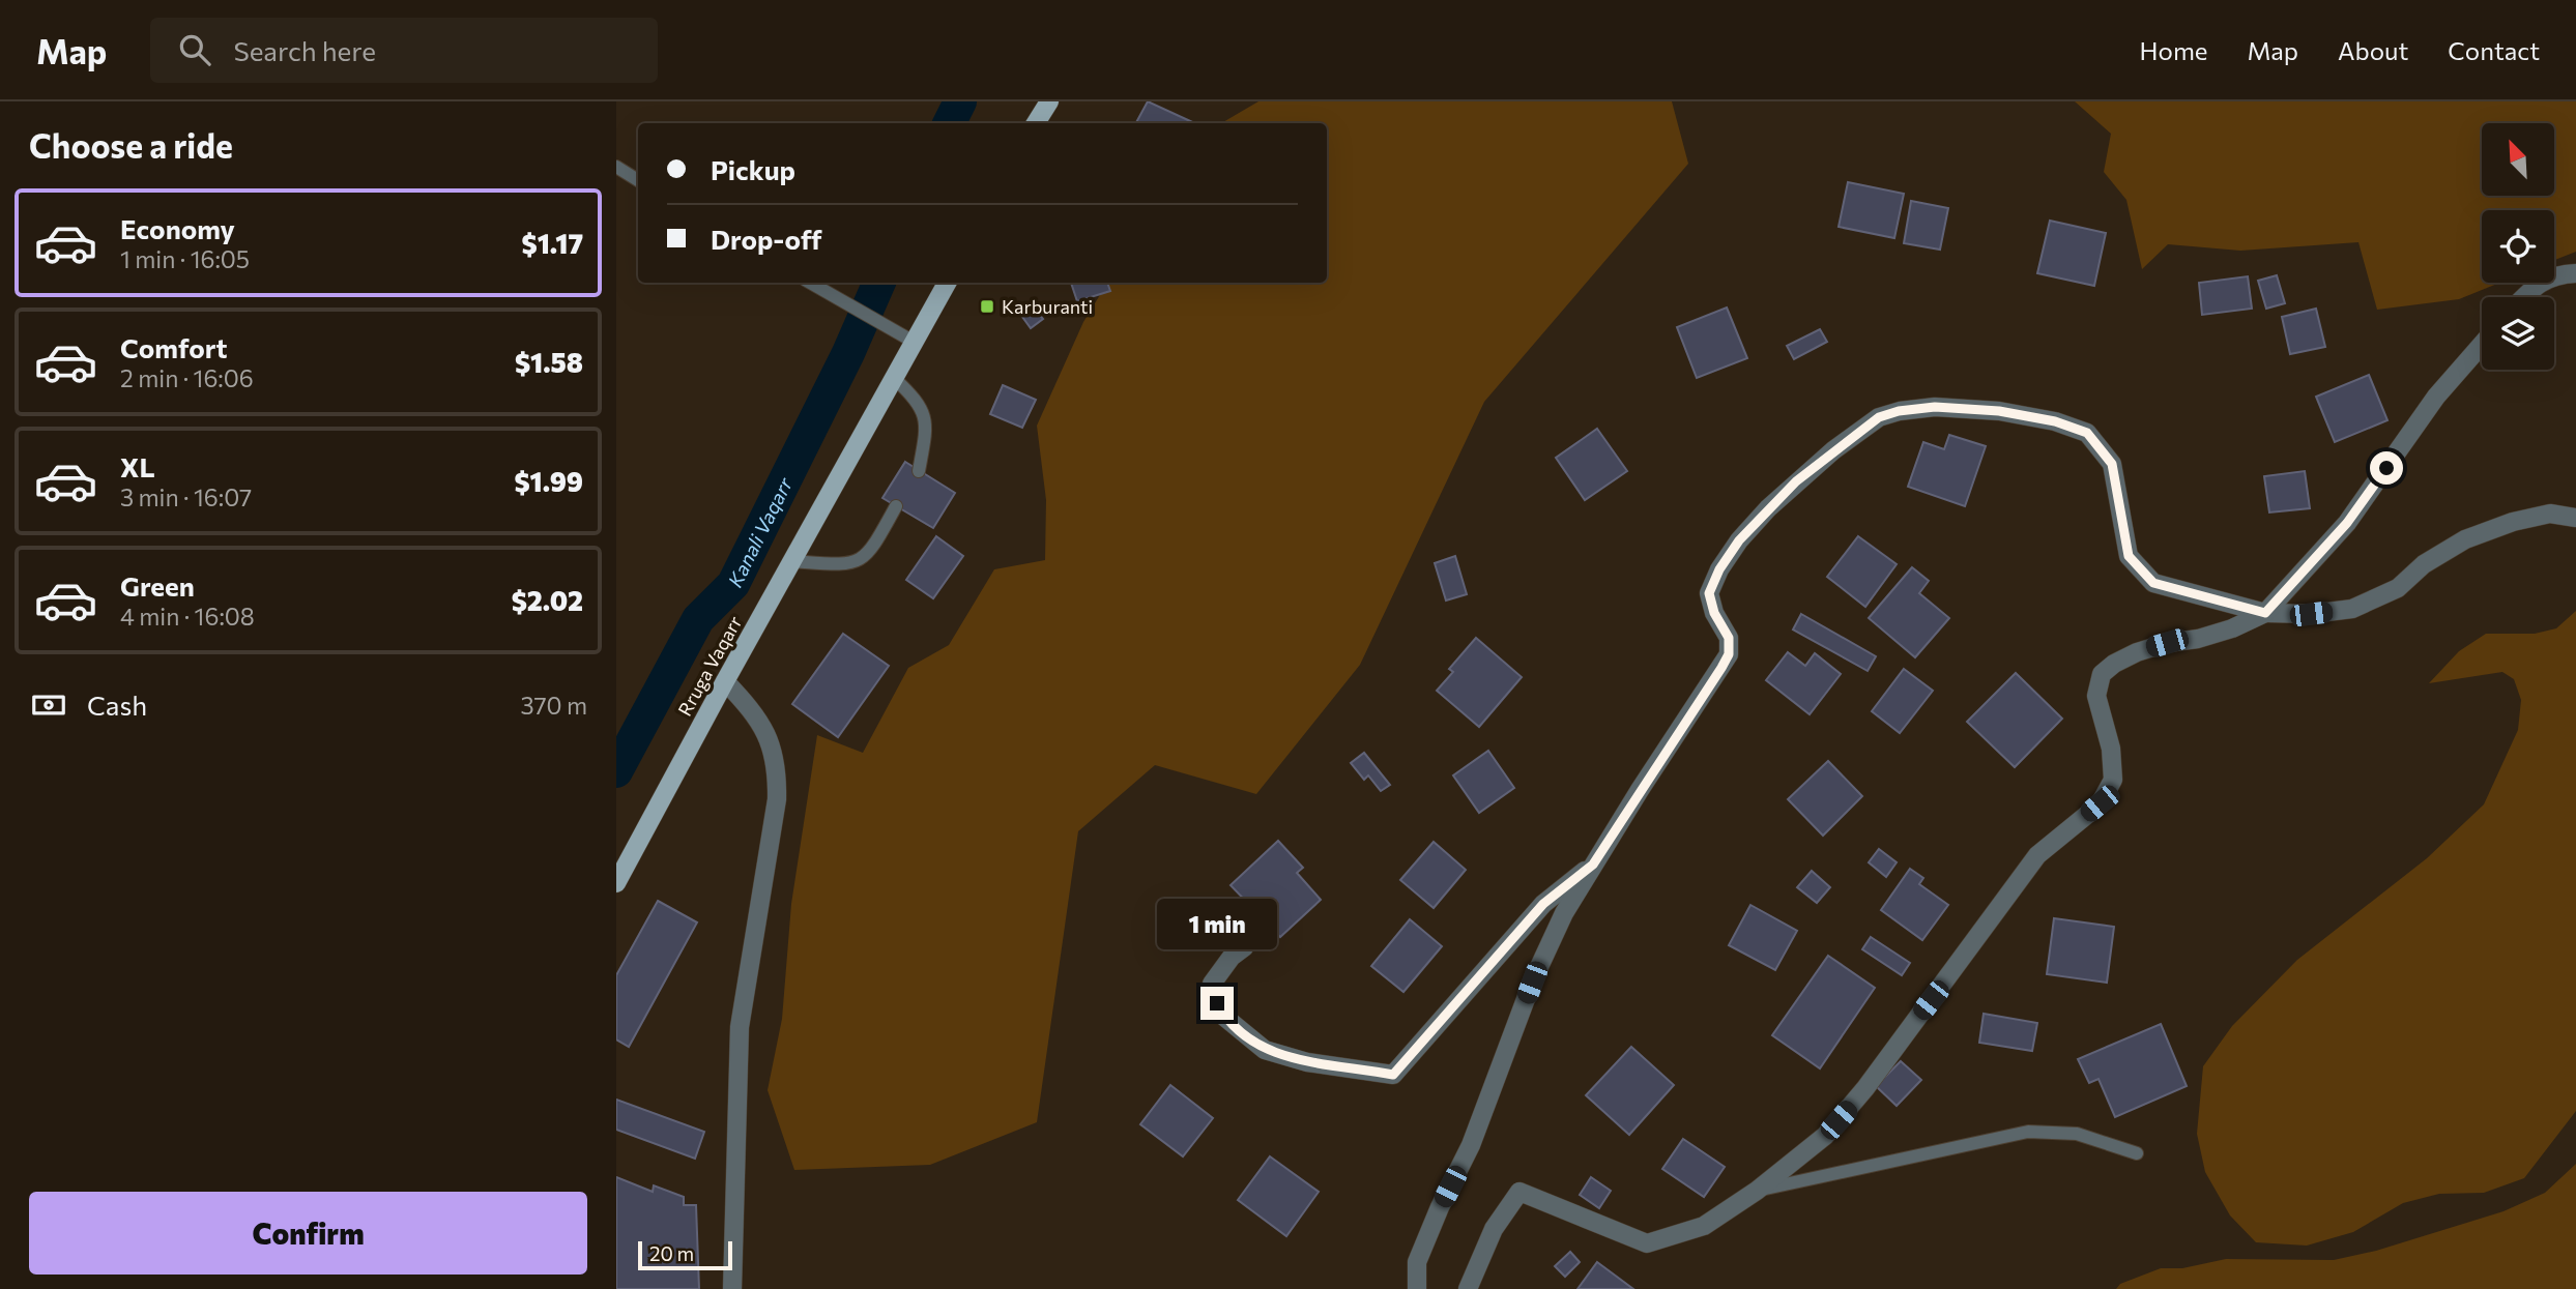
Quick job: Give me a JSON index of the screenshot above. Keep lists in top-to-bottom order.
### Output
{
  "streets": {
    "main road": ["Rruga Vaqarr"]
  },
  "water": ["Kanali Vaqarr"],
  "places": {
    "transit": ["Karburanti"]
  },
  "scale_bar": "20 m",
  "north": "top left",
  "page": {
    "header": "Map",
    "search": "Search here",
    "nav": [
      "Home",
      "Map",
      "About",
      "Contact"
    ],
    "heading": "Choose a ride",
    "banner": ["Pickup", "Drop-off"],
    "list": [
      {
        "name": "Economy",
        "note": "1 min · 16:05",
        "value": "$1.17"
      },
      {
        "name": "Comfort",
        "note": "2 min · 16:06",
        "value": "$1.58"
      },
      {
        "name": "XL",
        "note": "3 min · 16:07",
        "value": "$1.99"
      },
      {
        "name": "Green",
        "note": "4 min · 16:08",
        "value": "$2.02"
      }
    ],
    "pay": ["Cash", "370 m"],
    "bubble": "1 min",
    "buttons": "Confirm",
    "scale": "20 m"
  }
}
